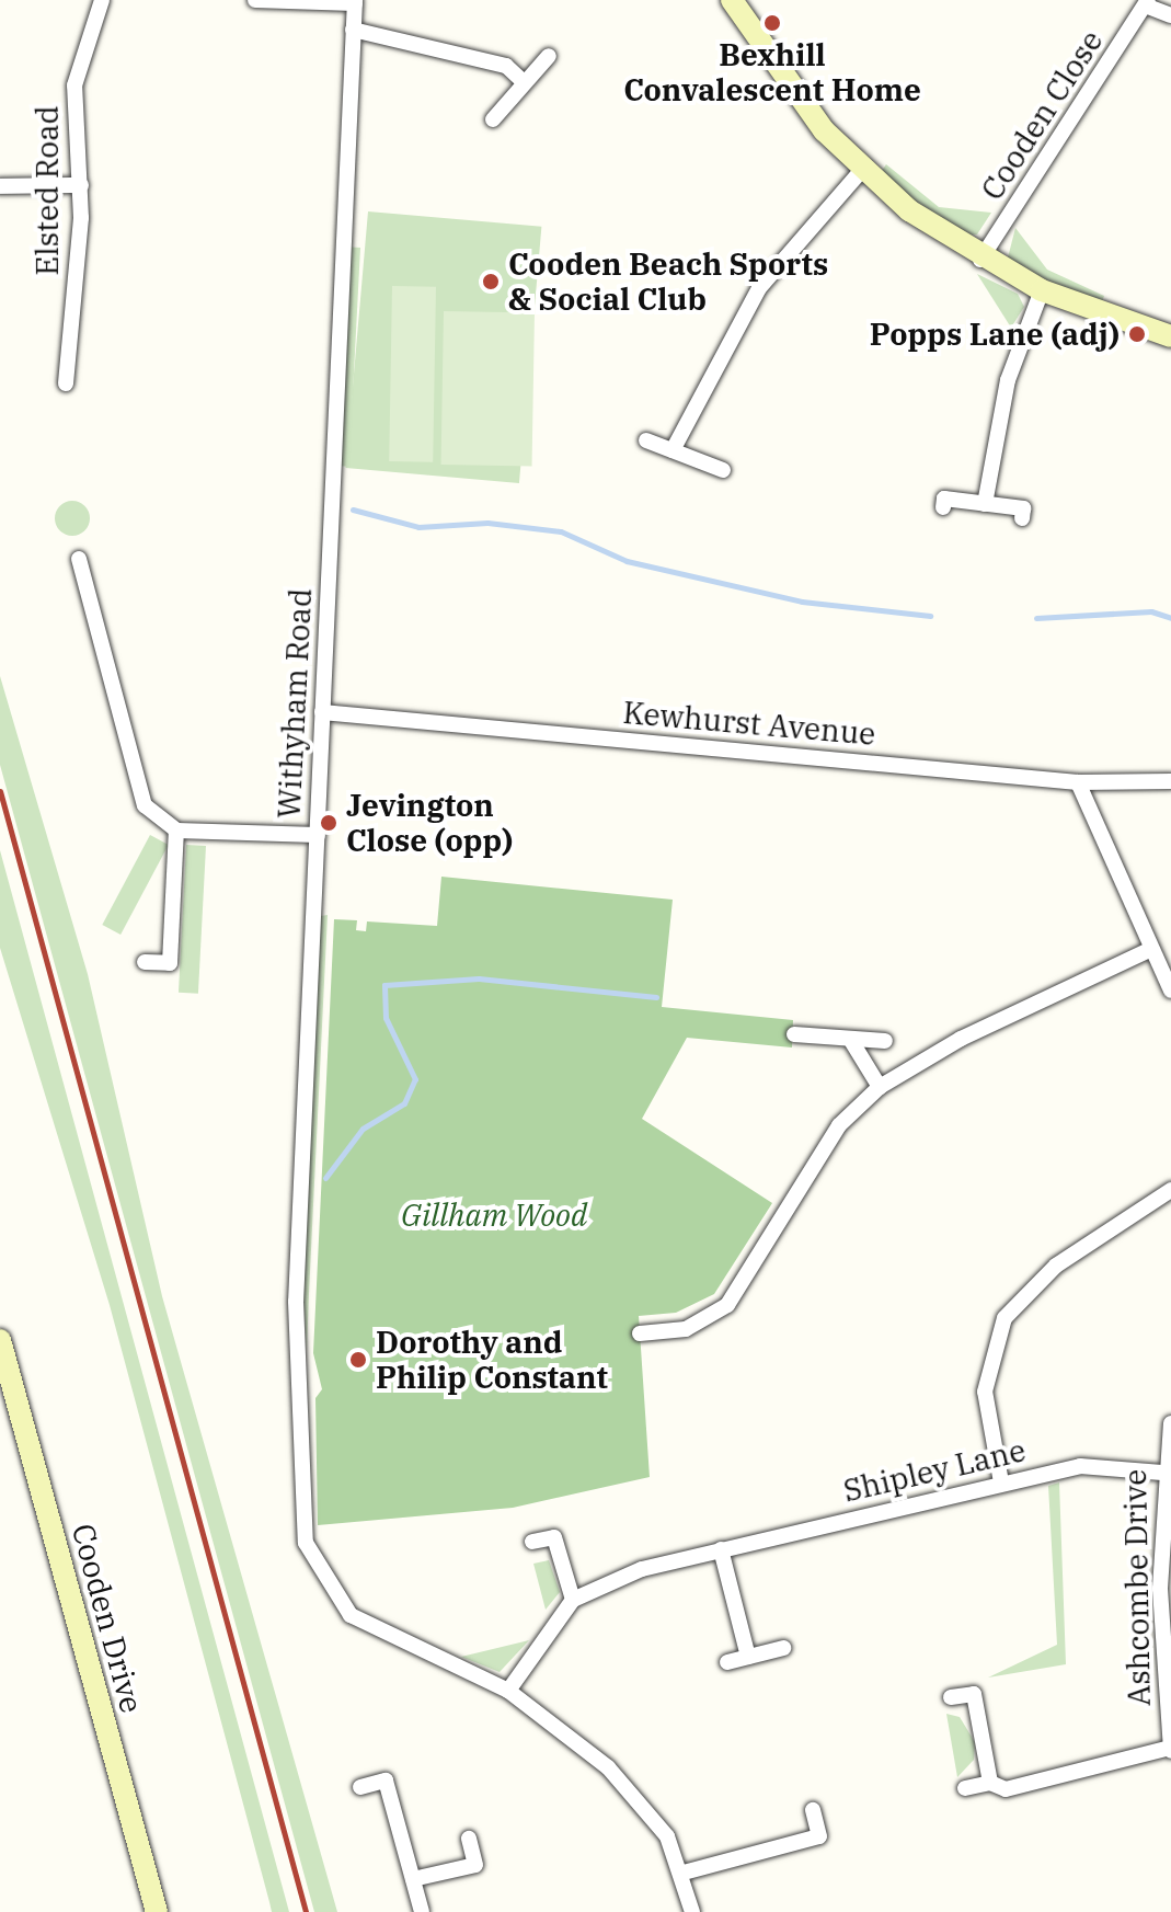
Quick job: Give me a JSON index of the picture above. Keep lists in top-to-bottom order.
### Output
{
  "streets": {
    "main road": ["Cooden Drive"],
    "street": [
      "Cooden Close",
      "Elsted Road",
      "Withyham Road",
      "Kewhurst Avenue",
      "Shipley Lane",
      "Ashcombe Drive"
    ]
  },
  "crossings": [
    ["Withyham Road", "Kewhurst Avenue"],
    ["Withyham Road", "Shipley Lane"],
    ["Shipley Lane", "Ashcombe Drive"]
  ],
  "parks": ["Gillham Wood"],
  "places": [
    "Bexhill Convalescent Home",
    "Cooden Beach Sports & Social Club",
    "Popps Lane (adj)",
    "Jevington Close (opp)",
    "Dorothy and Philip Constant"
  ]
}
